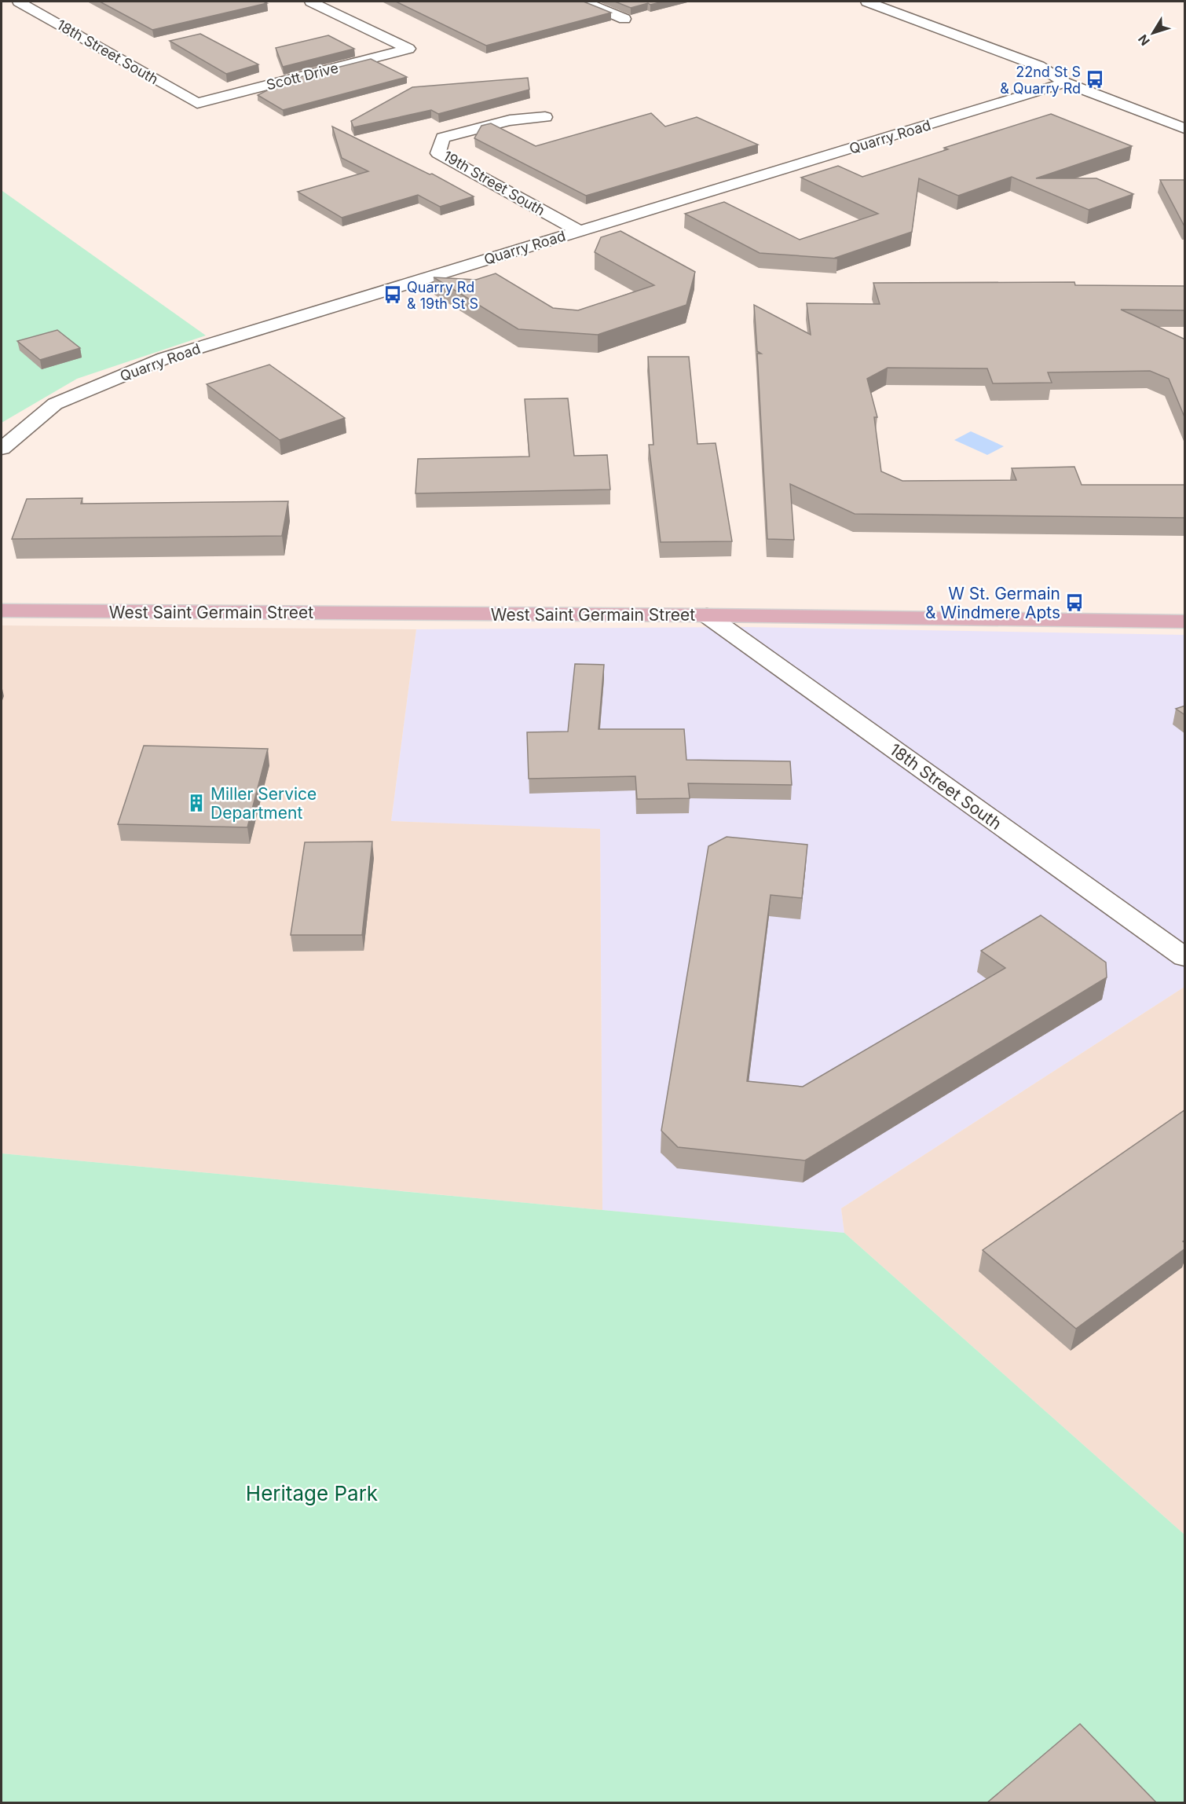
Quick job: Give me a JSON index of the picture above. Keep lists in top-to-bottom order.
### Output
{
  "streets": {
    "main road": ["West Saint Germain Street"],
    "street": [
      "18th Street South",
      "Scott Drive",
      "Quarry Road",
      "19th Street South"
    ]
  },
  "crossings": [
    ["18th Street South", "Scott Drive"],
    ["18th Street South", "West Saint Germain Street"],
    ["Quarry Road", "19th Street South"]
  ],
  "parks": ["Heritage Park"],
  "places": {
    "bus stop": ["22nd St S & Quarry Rd", "Quarry Rd & 19th St S", "W St. Germain & Windmere Apts"],
    "building": ["Miller Service Department"]
  },
  "north": "bottom left"
}
